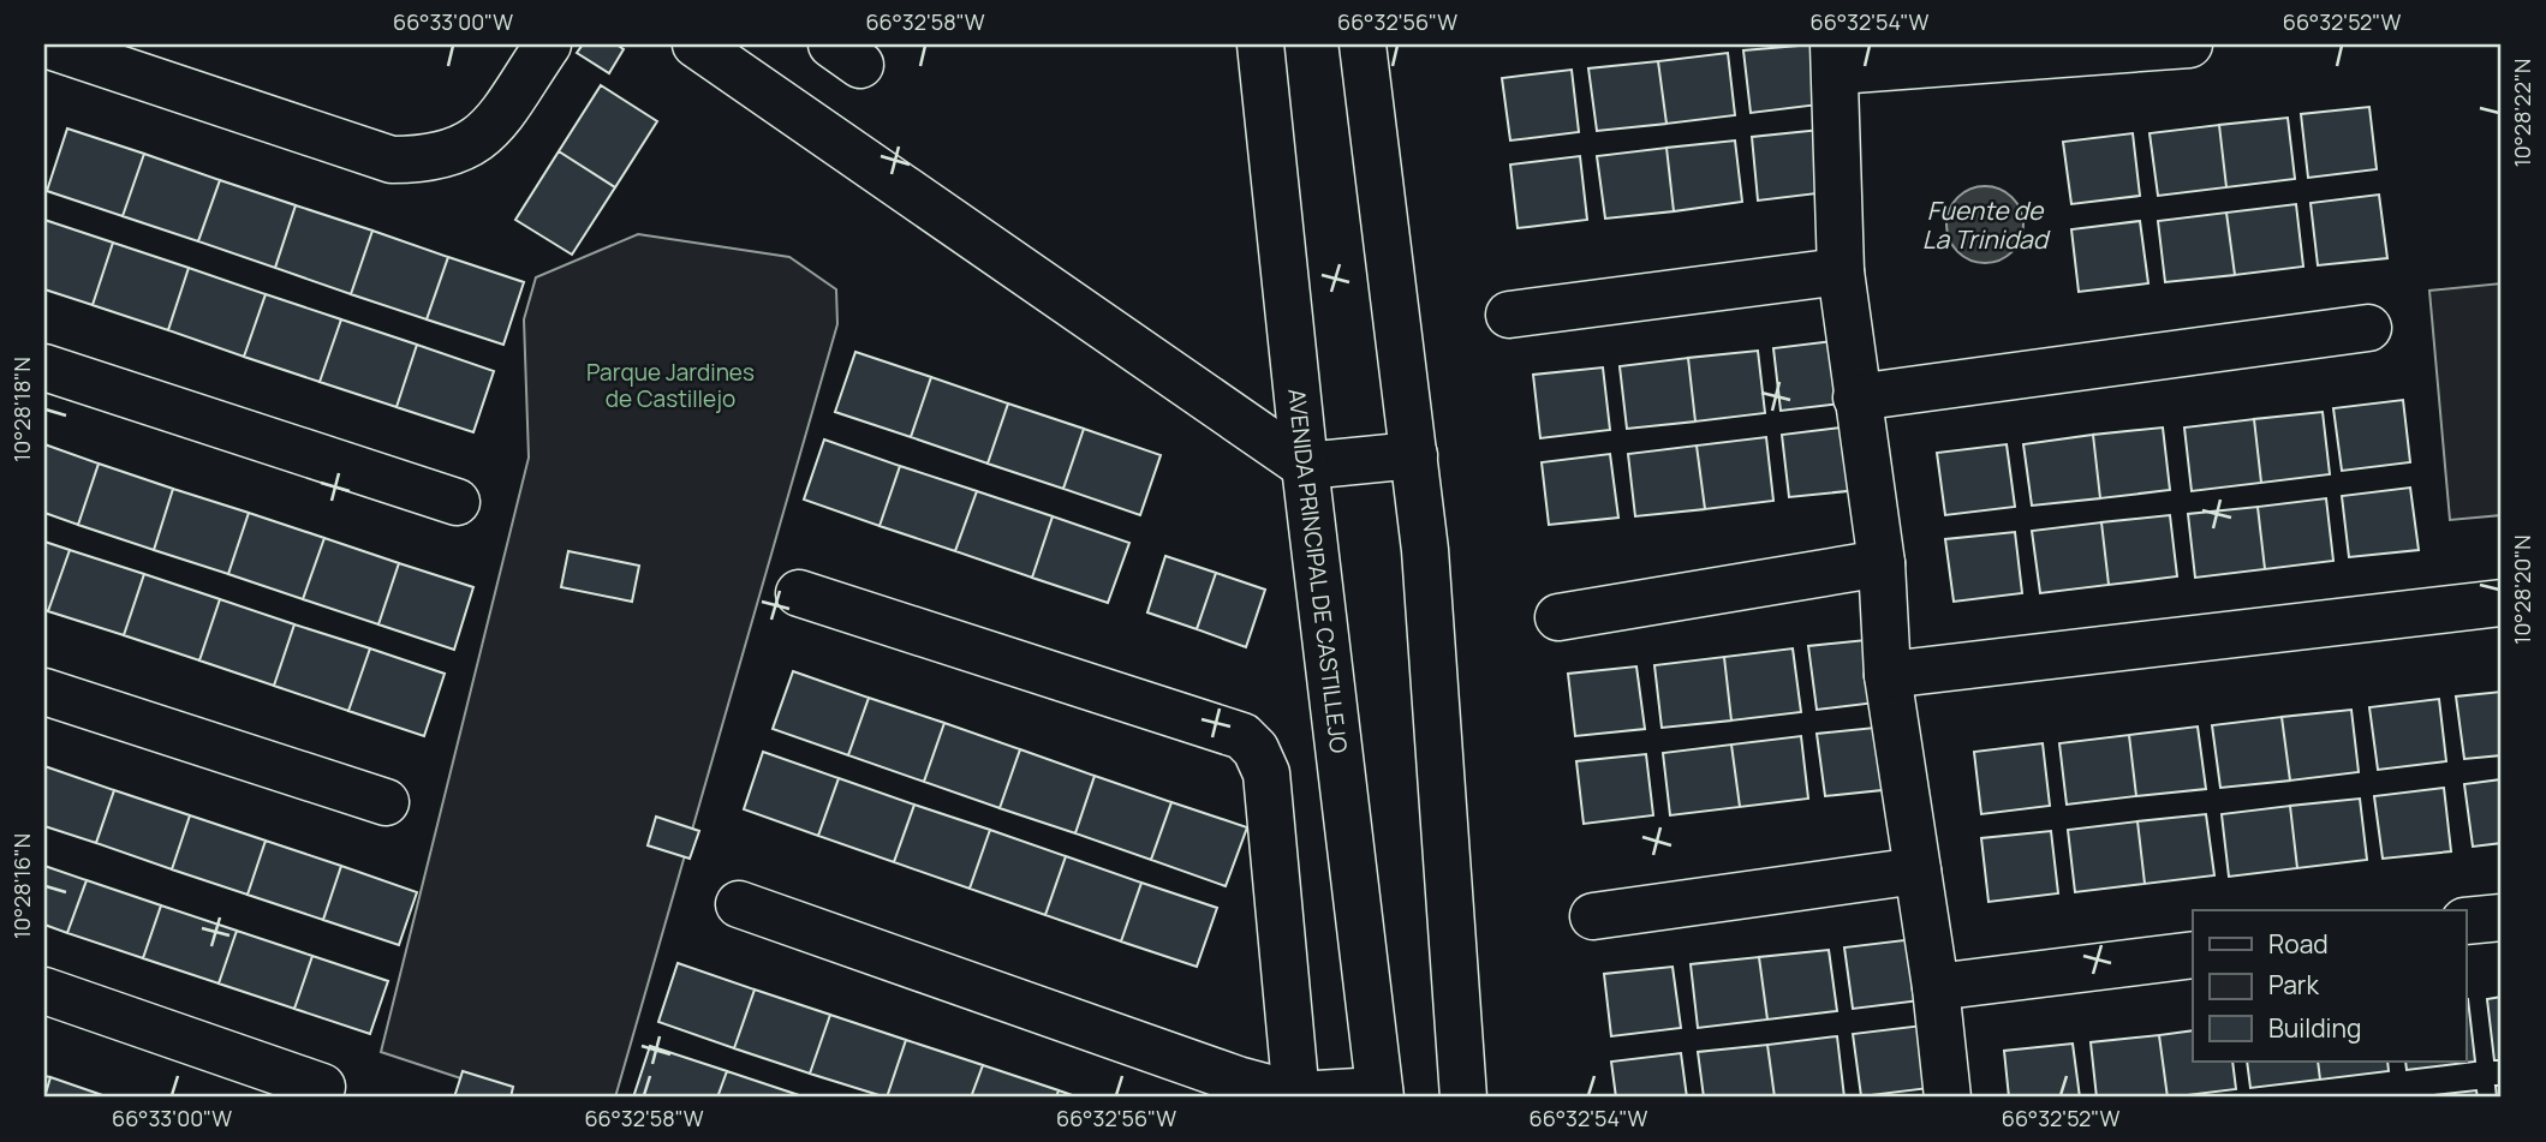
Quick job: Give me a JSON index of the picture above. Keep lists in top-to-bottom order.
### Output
{
  "streets": {
    "street": ["AVENIDA PRINCIPAL DE CASTILLEJO"]
  },
  "water": ["Fuente de La Trinidad"],
  "parks": ["Parque Jardines de Castillejo"],
  "legend": ["Road", "Park", "Building"],
  "coordinates": [
    "66°33'00\"W",
    "66°32'58\"W",
    "66°32'56\"W",
    "66°32'54\"W",
    "66°32'52\"W",
    "10°28'22\"N",
    "10°28'18\"N",
    "10°28'20\"N",
    "10°28'16\"N"
  ]
}
